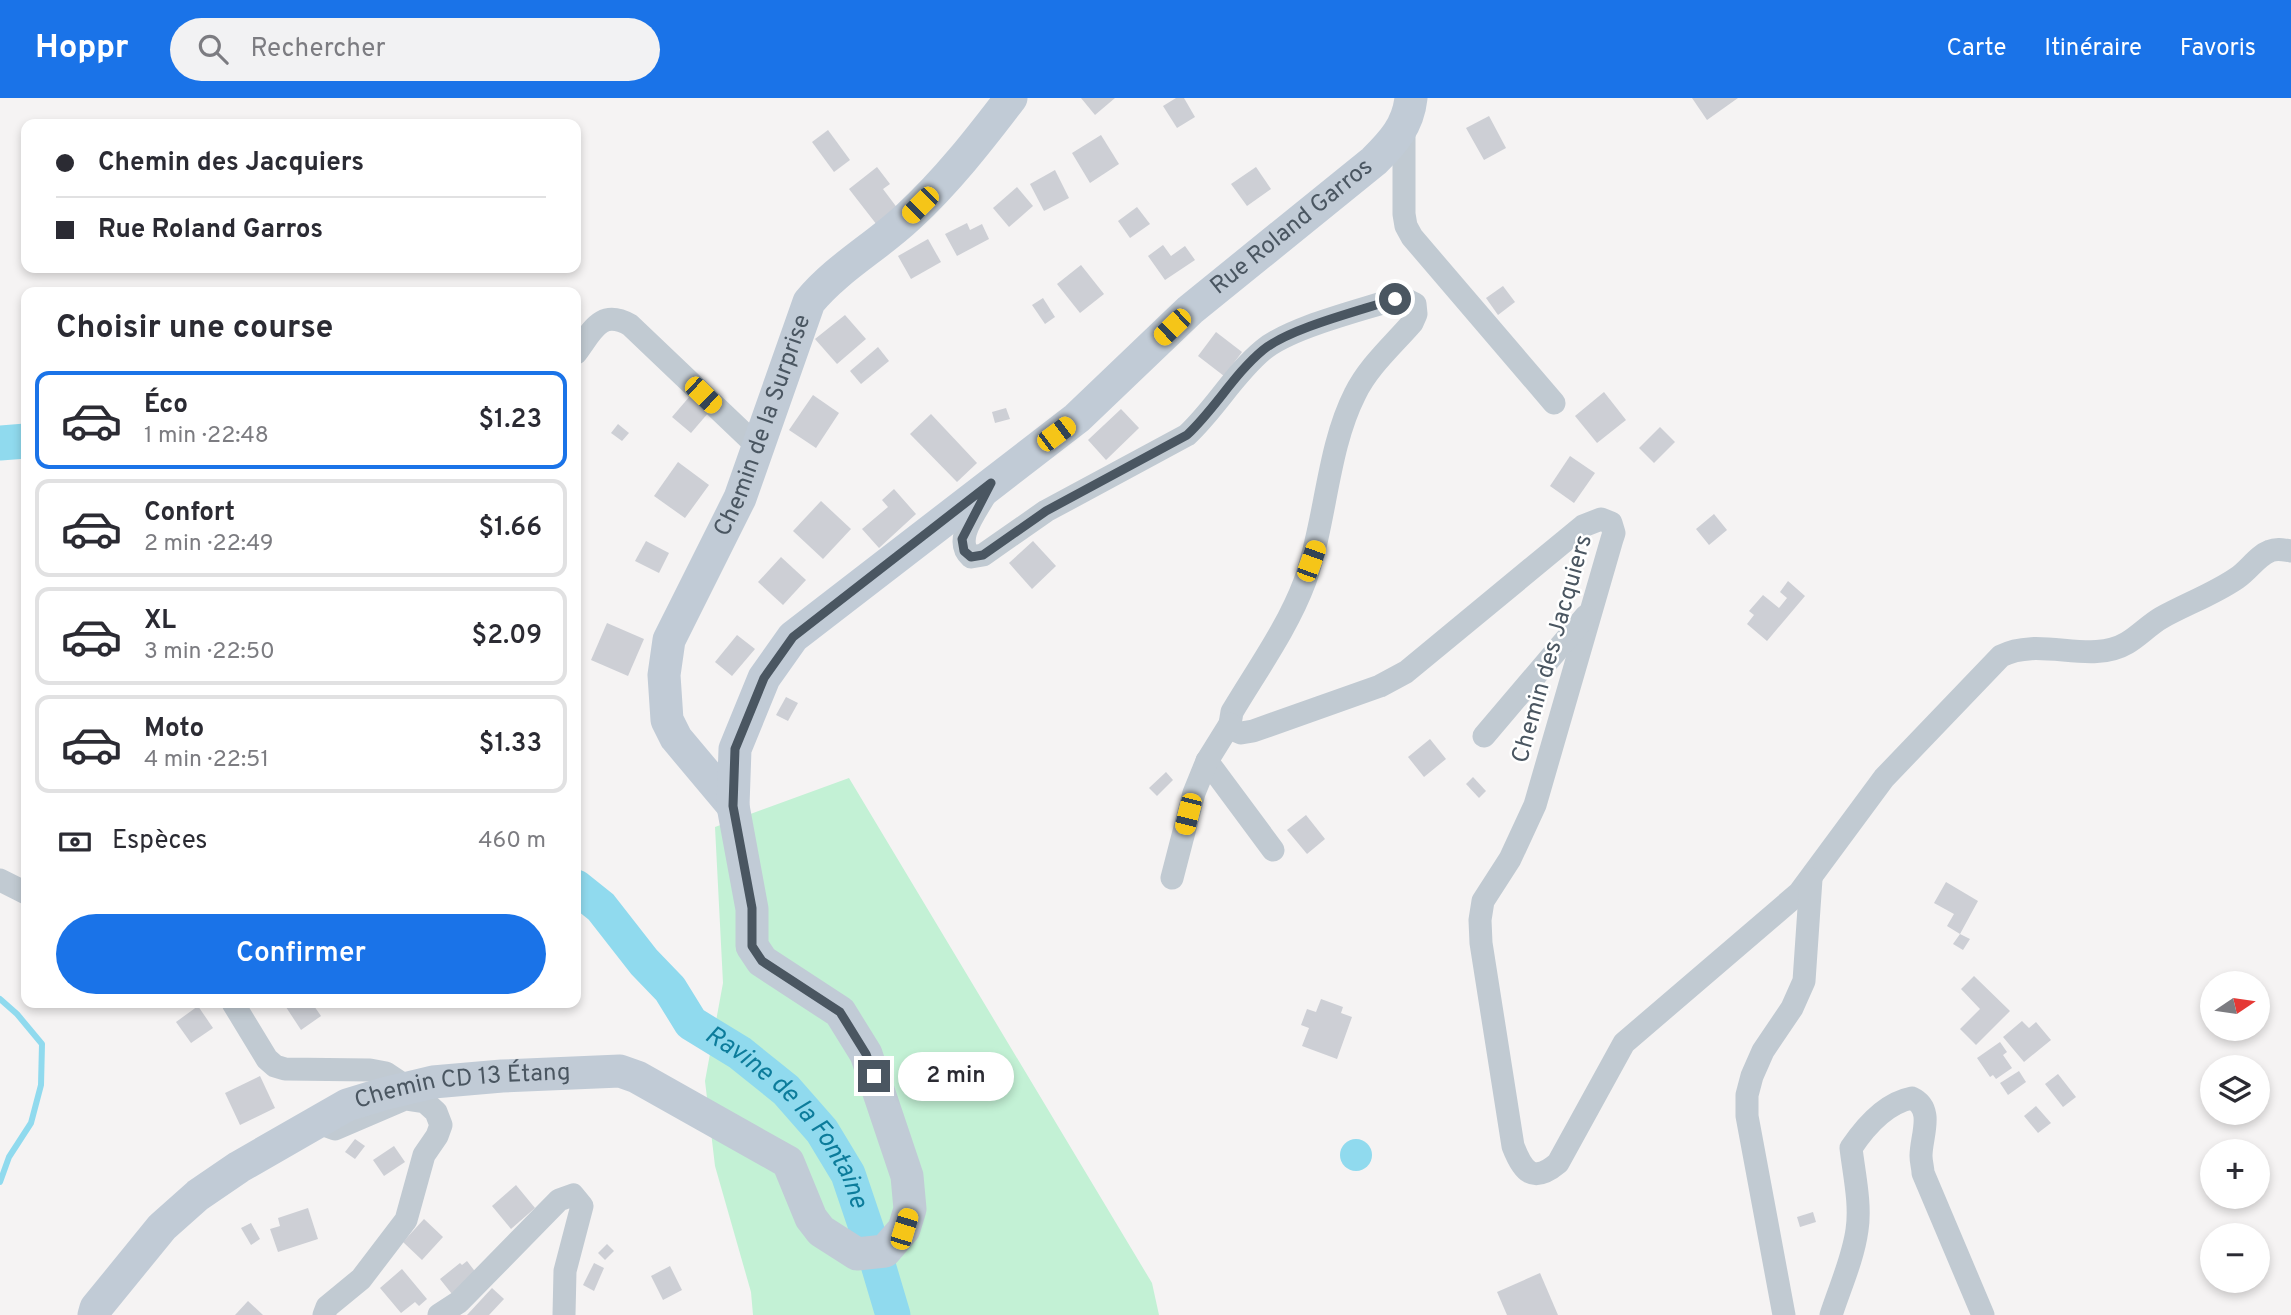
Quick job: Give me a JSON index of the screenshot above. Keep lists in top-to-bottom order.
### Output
{
  "streets": {
    "main road": ["Rue Roland Garros", "Chemin de la Surprise", "Chemin CD 13 Étang"],
    "street": ["Chemin des Jacquiers"]
  },
  "crossings": [
    ["Rue Roland Garros", "Chemin de la Surprise"],
    ["Rue Roland Garros", "Chemin CD 13 Étang"]
  ],
  "water": ["Ravine de la Fontaine"],
  "north": "right",
  "page": {
    "header": "Hoppr",
    "search": "Rechercher",
    "nav": ["Carte", "Itinéraire", "Favoris"],
    "banner": ["Chemin des Jacquiers", "Rue Roland Garros"],
    "heading": "Choisir une course",
    "list": [
      {
        "name": "Éco",
        "note": "1 min · 22:48",
        "value": "$1.23"
      },
      {
        "name": "Confort",
        "note": "2 min · 22:49",
        "value": "$1.66"
      },
      {
        "name": "XL",
        "note": "3 min · 22:50",
        "value": "$2.09"
      },
      {
        "name": "Moto",
        "note": "4 min · 22:51",
        "value": "$1.33"
      }
    ],
    "pay": ["Espèces", "460 m"],
    "buttons": "Confirmer",
    "map_buttons": ["+", "−"],
    "bubble": "2 min"
  }
}
